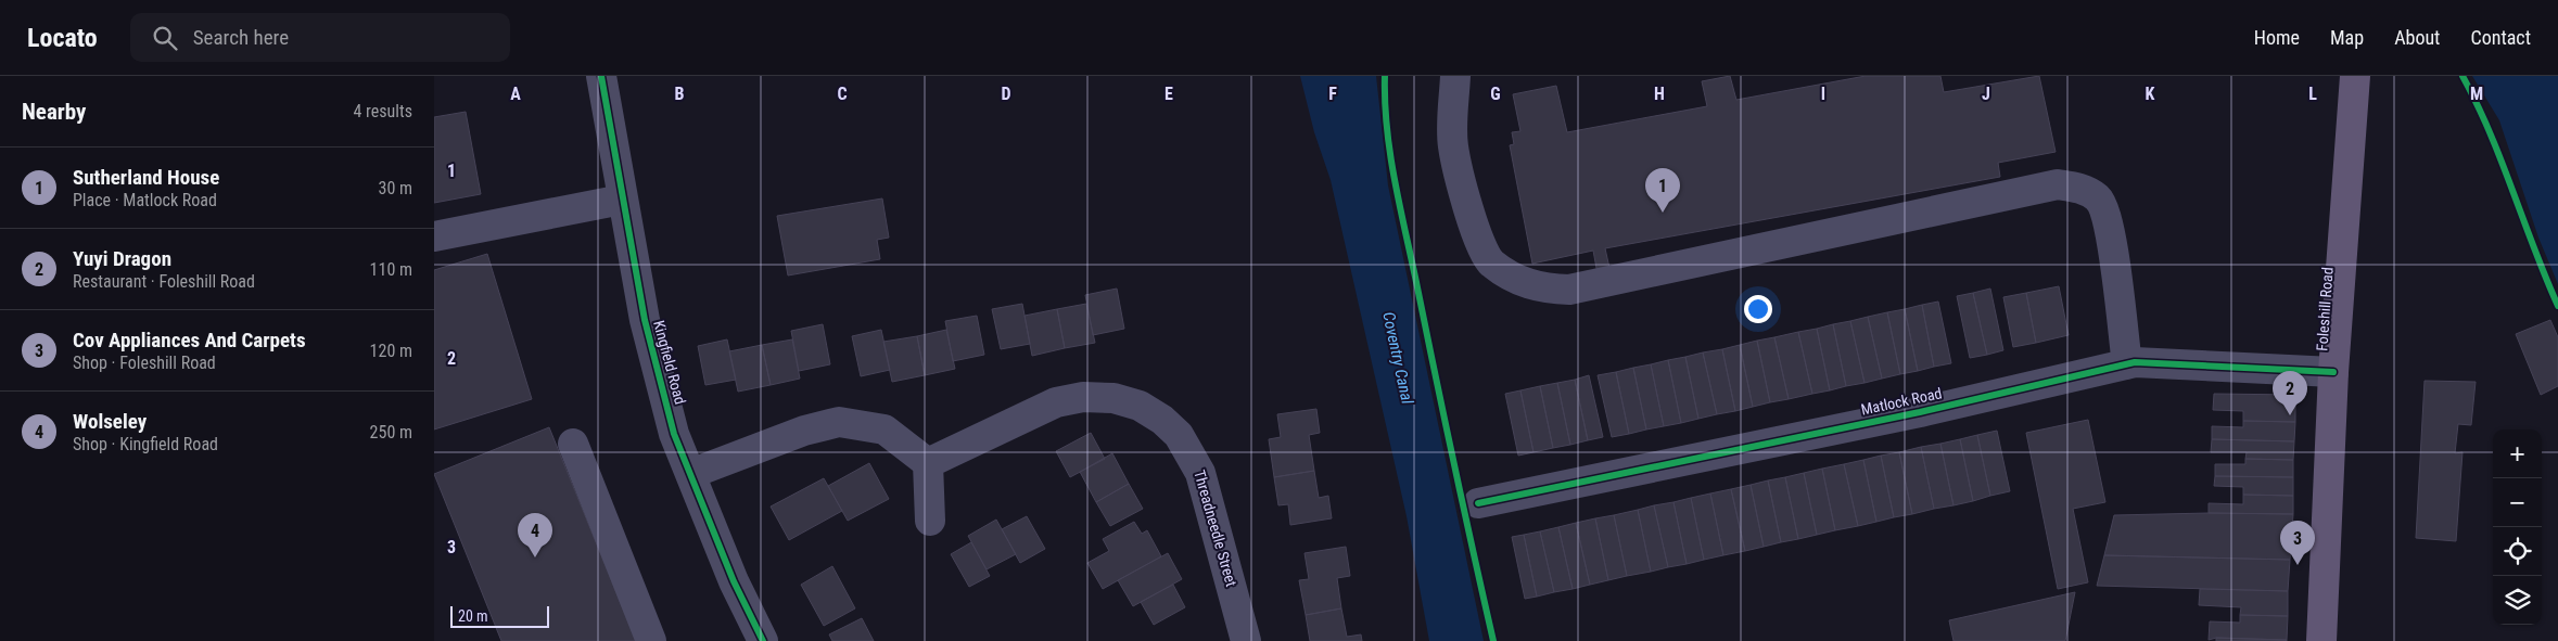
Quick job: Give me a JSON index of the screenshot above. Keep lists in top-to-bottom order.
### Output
{
  "streets": {
    "main road": ["Foleshill Road"],
    "street": ["Kingfield Road", "Matlock Road", "Threadneedle Street"]
  },
  "crossings": [
    ["Foleshill Road", "Matlock Road"]
  ],
  "water": ["Coventry Canal"],
  "scale_bar": "20 m",
  "page": {
    "header": "Locato",
    "search": "Search here",
    "nav": [
      "Home",
      "Map",
      "About",
      "Contact"
    ],
    "heading": ["Nearby", "4 results"],
    "list": [
      {
        "mark": "1",
        "name": "Sutherland House",
        "note": "Place · Matlock Road",
        "value": "30 m"
      },
      {
        "mark": "2",
        "name": "Yuyi Dragon",
        "note": "Restaurant · Foleshill Road",
        "value": "110 m"
      },
      {
        "mark": "3",
        "name": "Cov Appliances And Carpets",
        "note": "Shop · Foleshill Road",
        "value": "120 m"
      },
      {
        "mark": "4",
        "name": "Wolseley",
        "note": "Shop · Kingfield Road",
        "value": "250 m"
      }
    ],
    "pins": [
      "1",
      "2",
      "4",
      "3"
    ],
    "map_buttons": ["+", "−"],
    "scale": "20 m"
  },
  "grid": {
    "columns": [
      "A",
      "B",
      "C",
      "D",
      "E",
      "F",
      "G",
      "H",
      "I",
      "J",
      "K",
      "L",
      "M"
    ],
    "rows": ["1", "2", "3"]
  }
}
